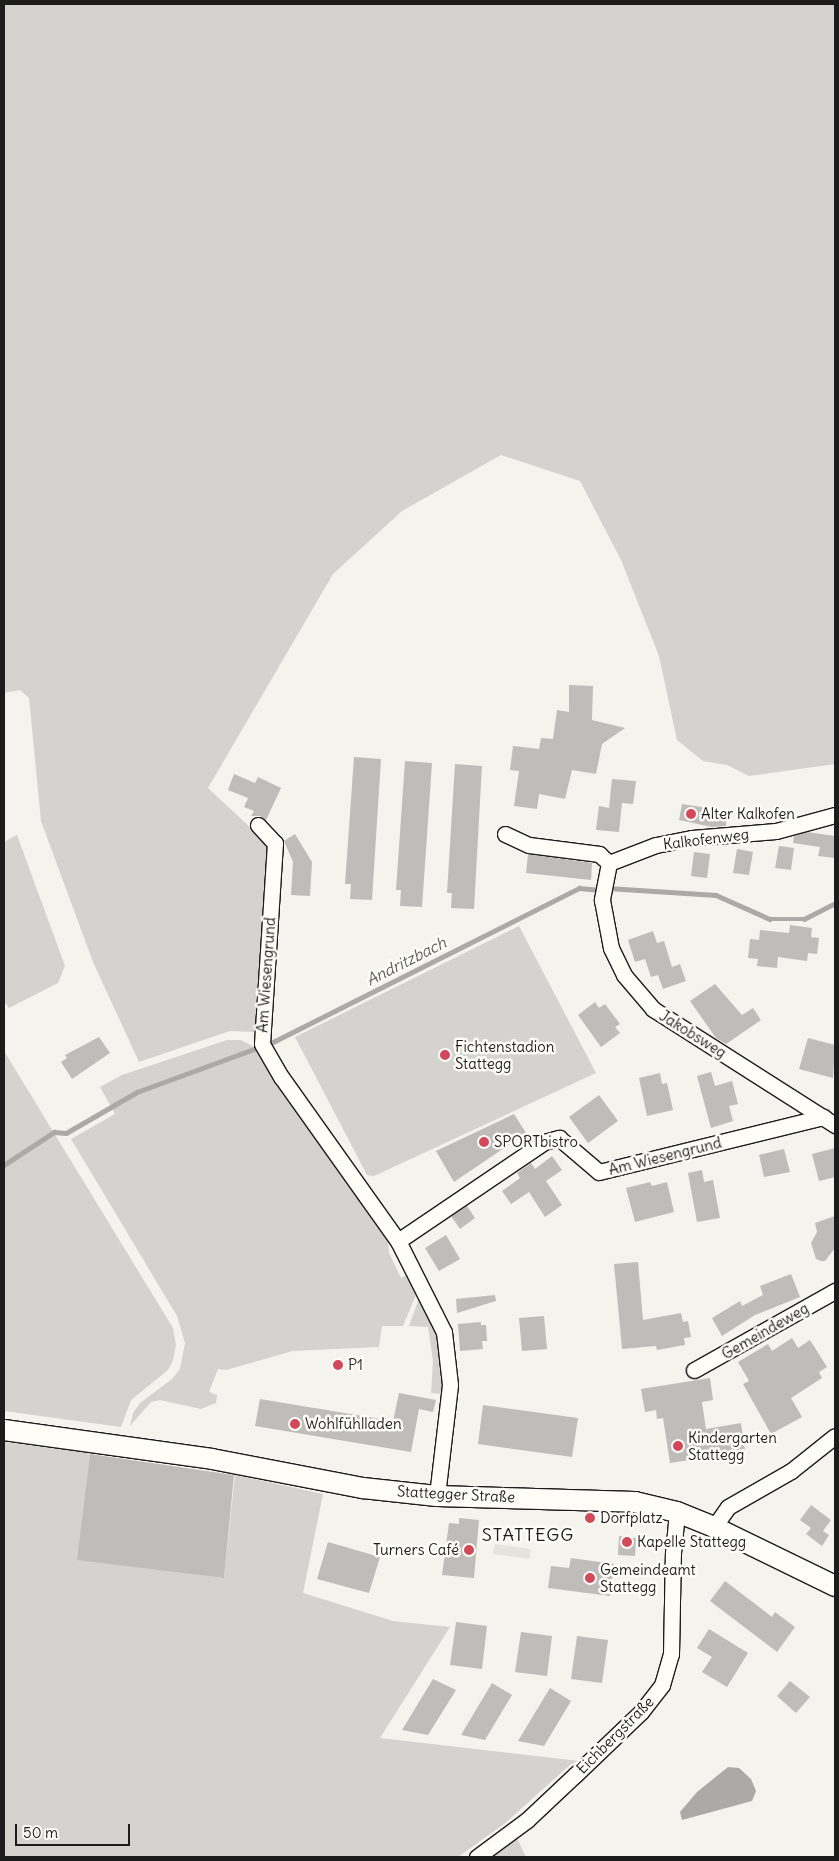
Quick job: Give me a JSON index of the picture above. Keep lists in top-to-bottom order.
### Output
{
  "streets": {
    "main road": ["Stattegger Straße"],
    "street": [
      "Kalkofenweg",
      "Am Wiesengrund",
      "Jakobsweg",
      "Gemeindeweg",
      "Eichbergstraße"
    ]
  },
  "crossings": [
    ["Kalkofenweg", "Jakobsweg"],
    ["Am Wiesengrund", "Jakobsweg"],
    ["Am Wiesengrund", "Stattegger Straße"],
    ["Stattegger Straße", "Eichbergstraße"]
  ],
  "districts": ["STATTEGG"],
  "water": ["Andritzbach"],
  "places": [
    "Alter Kalkofen",
    "Fichtenstadion Stattegg",
    "SPORTbistro",
    "P1",
    "Wohlfühlladen",
    "Kindergarten Stattegg",
    "Dorfplatz",
    "Kapelle Stattegg",
    "Turners Café",
    "Gemeindeamt Stattegg"
  ],
  "scale_bar": "50 m"
}
